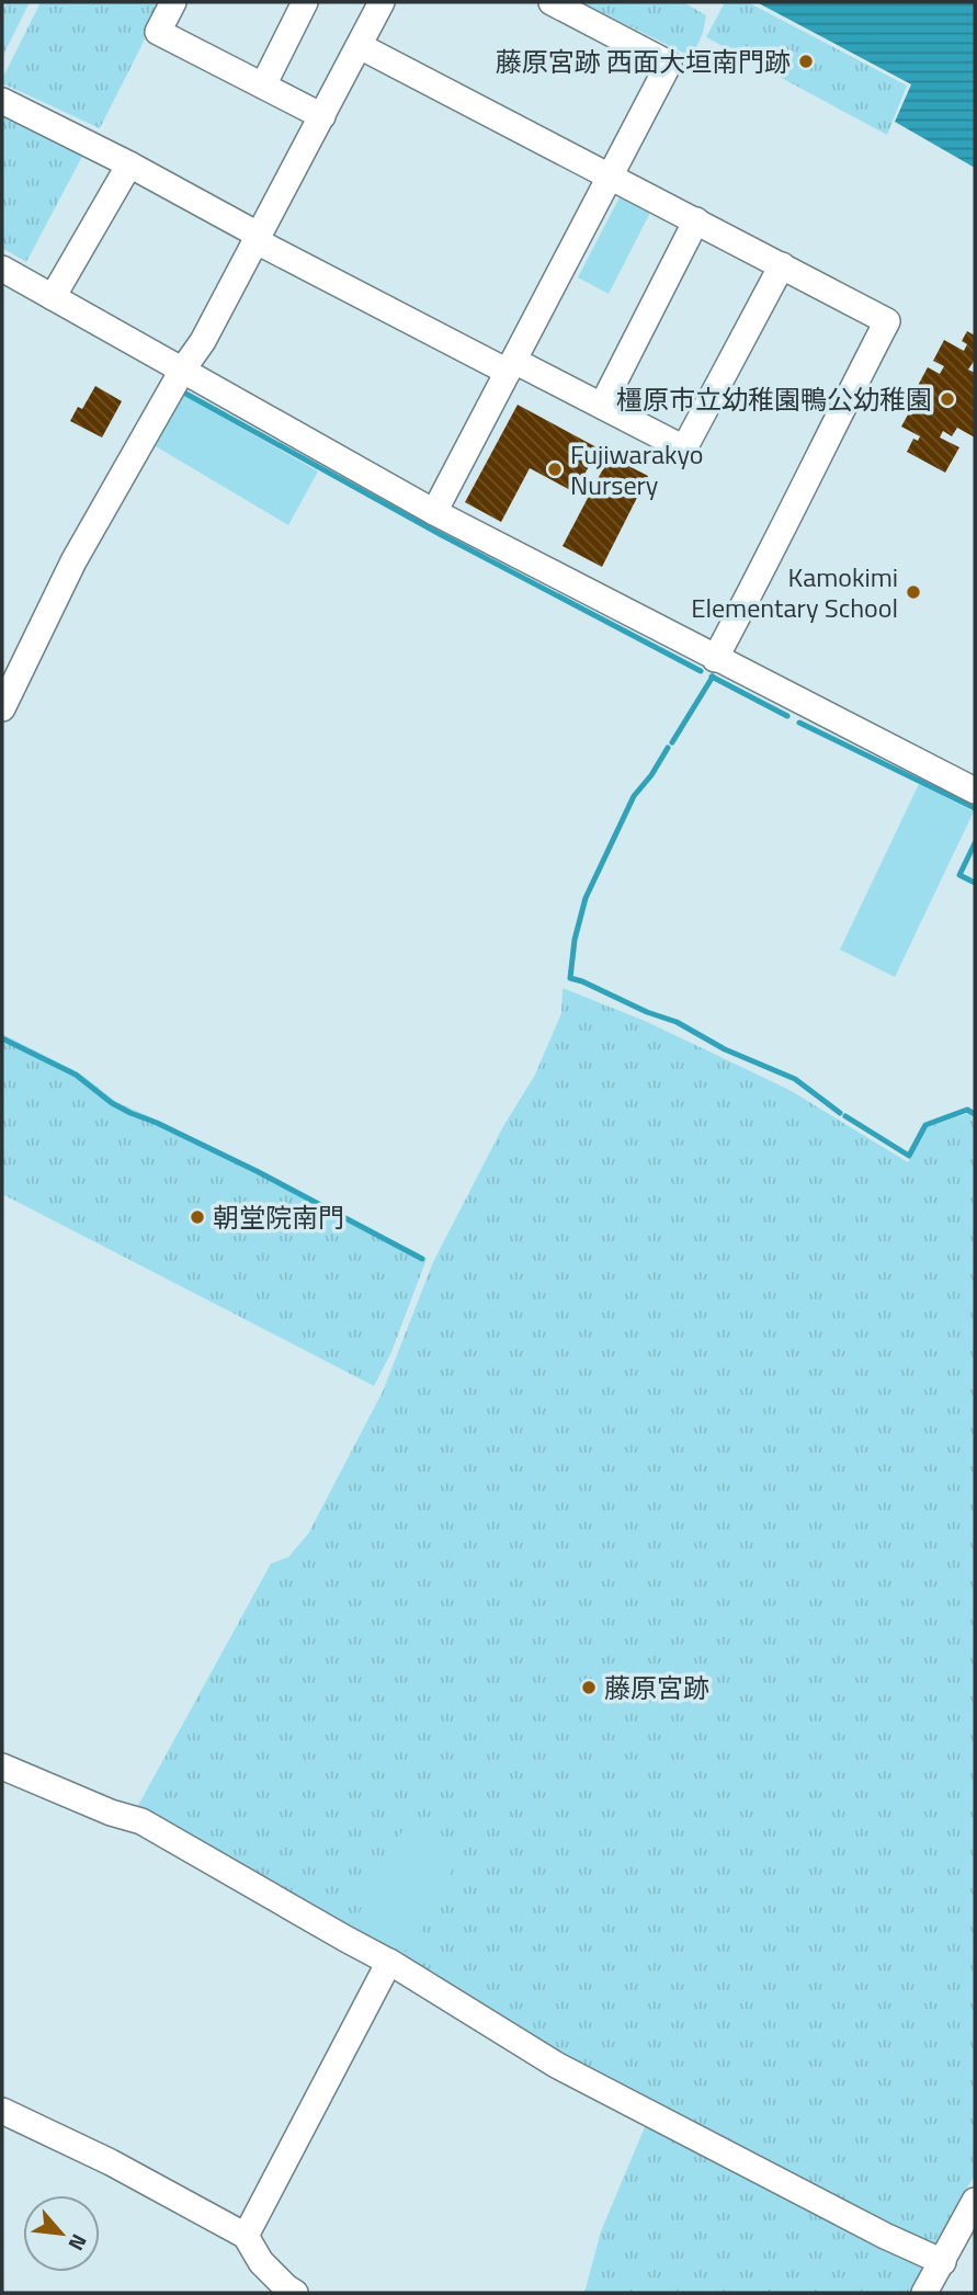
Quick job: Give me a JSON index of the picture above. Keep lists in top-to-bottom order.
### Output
{
  "places": [
    "藤原宮跡 西面大垣南門跡",
    "橿原市立幼稚園鴨公幼稚園",
    "Fujiwarakyo Nursery",
    "Kamokimi Elementary School",
    "朝堂院南門",
    "藤原宮跡"
  ],
  "north": "bottom right"
}
